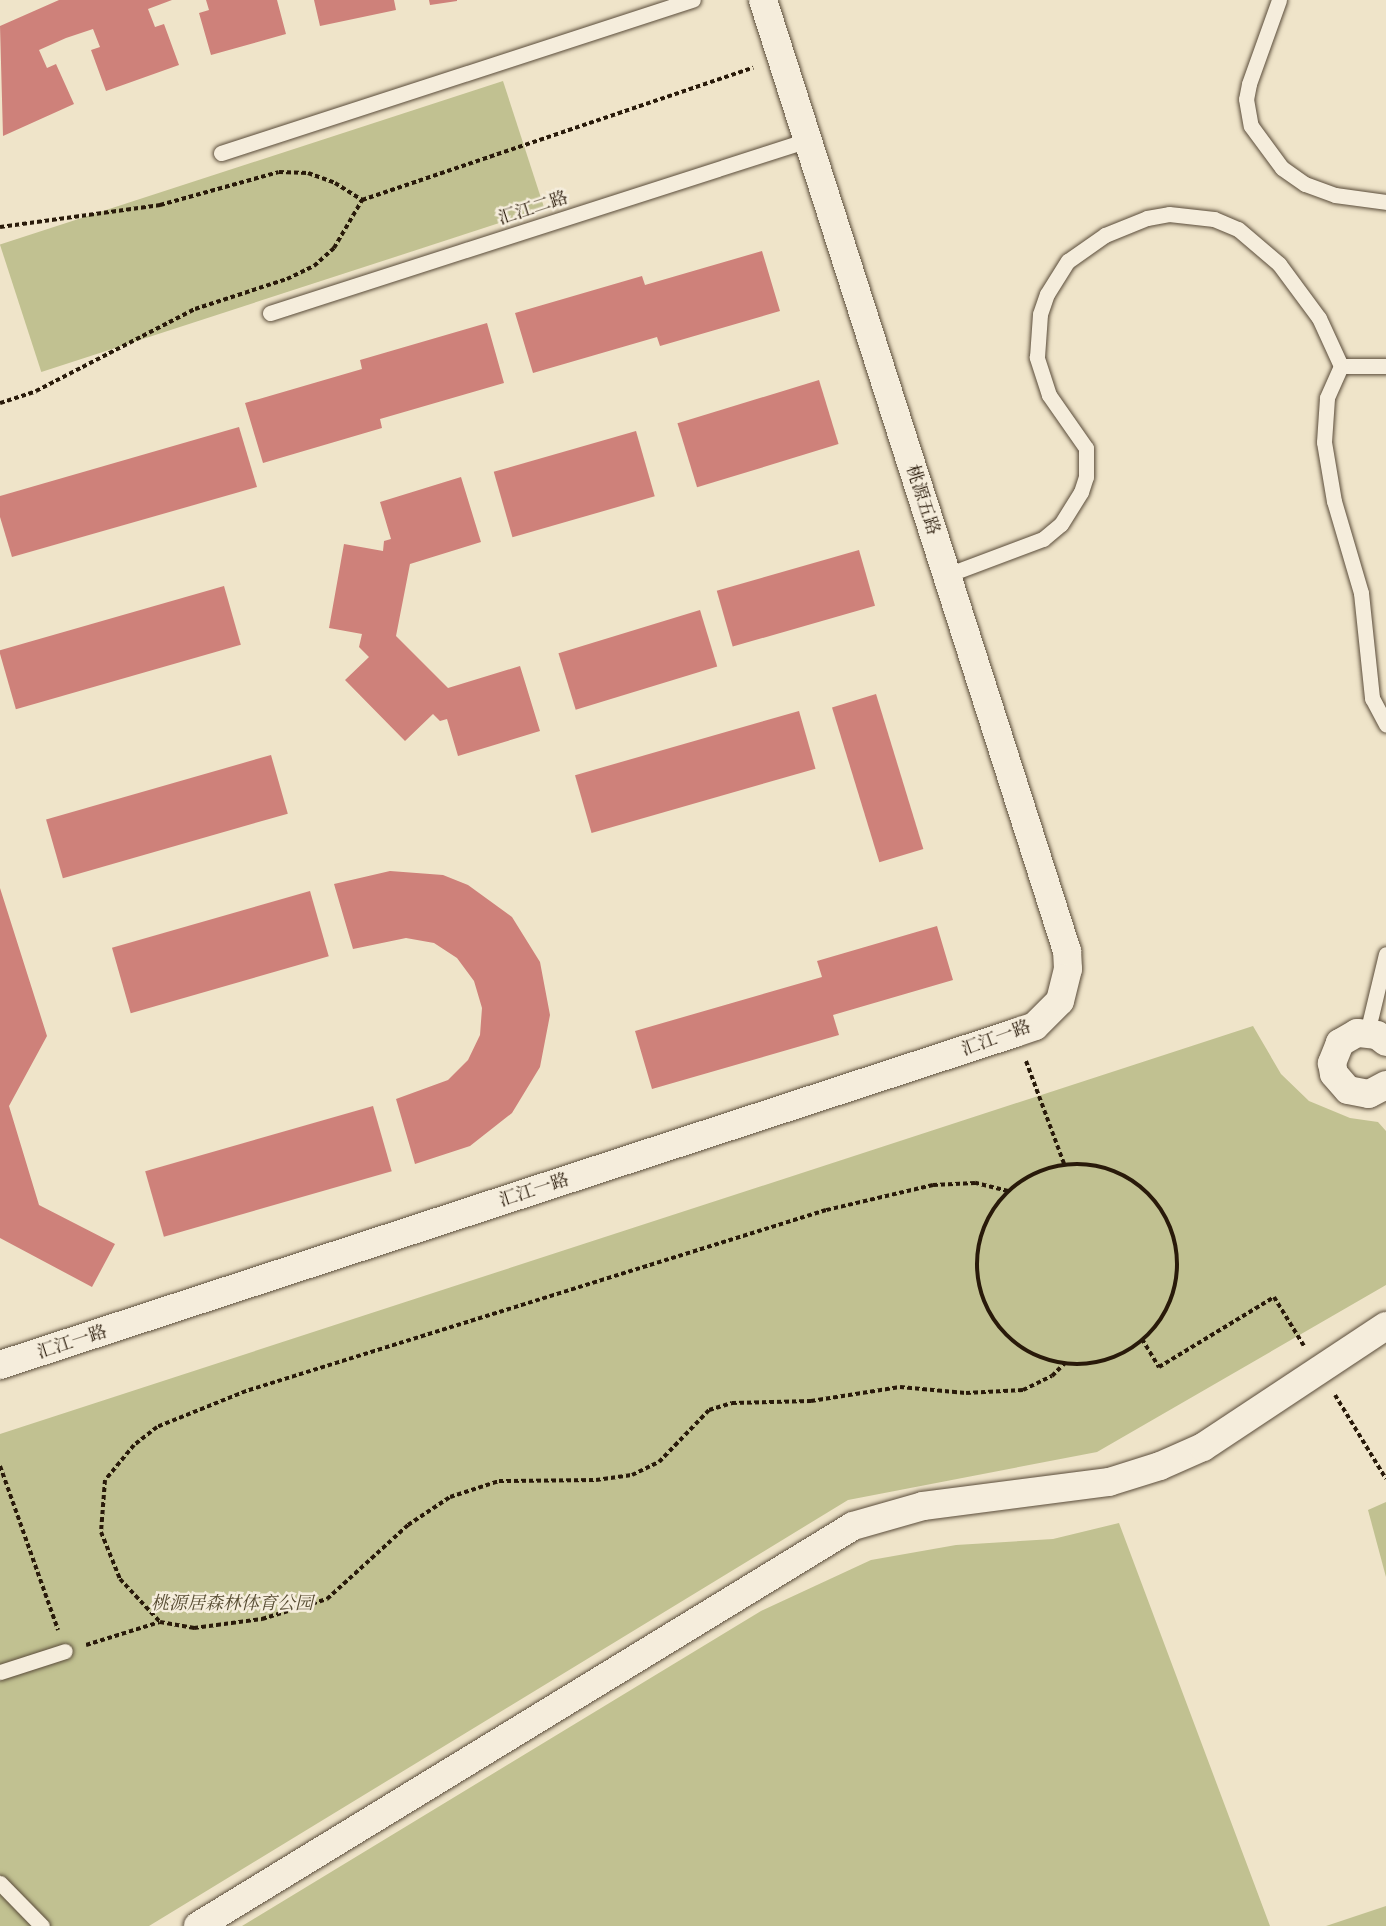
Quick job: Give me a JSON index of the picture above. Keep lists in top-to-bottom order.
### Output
{
  "streets": {
    "street": ["桃源五路", "汇江一路"],
    "lane": ["汇江二路"]
  },
  "crossings": [
    ["汇江二路", "桃源五路"],
    ["桃源五路", "汇江一路"]
  ],
  "parks": ["桃源居森林体育公园"]
}
